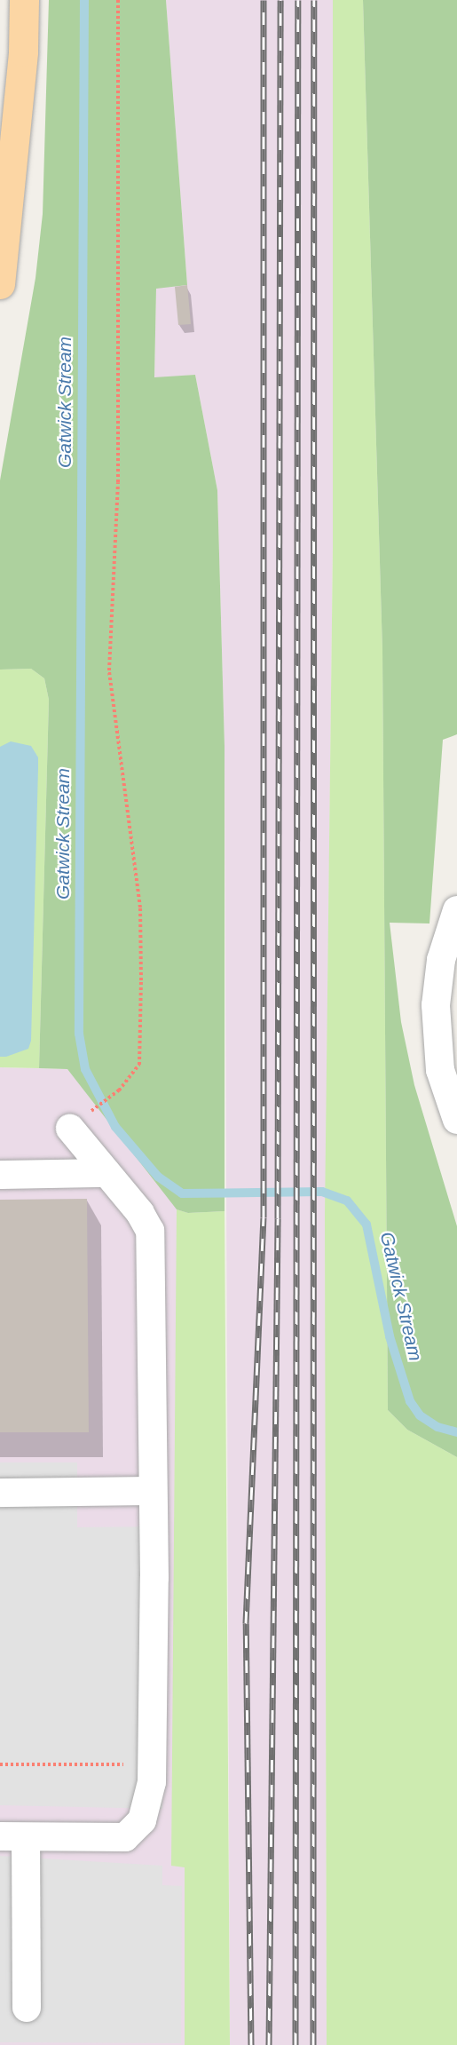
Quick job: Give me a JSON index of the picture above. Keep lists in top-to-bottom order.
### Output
{
  "water": ["Gatwick Stream"]
}
